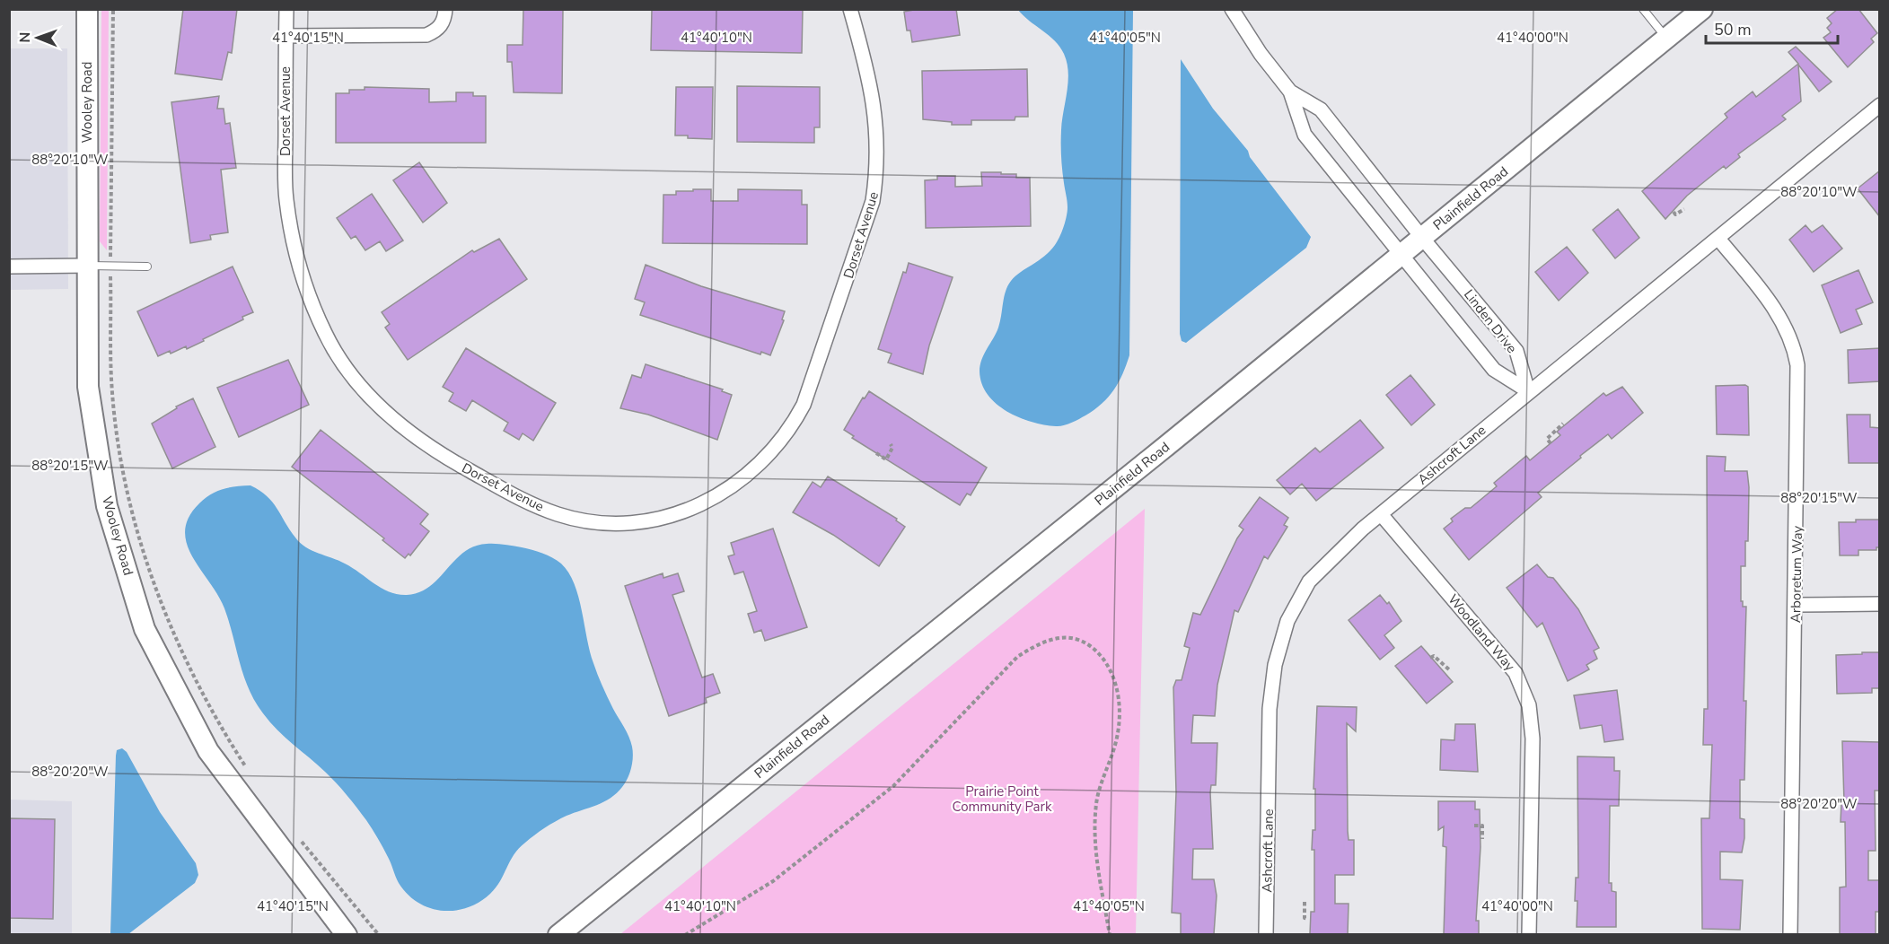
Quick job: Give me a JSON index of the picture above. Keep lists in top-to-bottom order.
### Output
{
  "streets": {
    "main road": ["Wooley Road", "Plainfield Road"],
    "street": [
      "Dorset Avenue",
      "Linden Drive",
      "Ashcroft Lane",
      "Arboretum Way",
      "Woodland Way"
    ]
  },
  "crossings": [
    ["Plainfield Road", "Linden Drive"],
    ["Linden Drive", "Ashcroft Lane"],
    ["Ashcroft Lane", "Arboretum Way"],
    ["Ashcroft Lane", "Woodland Way"]
  ],
  "parks": ["Prairie Point Community Park"],
  "scale_bar": "50 m",
  "north": "left",
  "coordinates": [
    "41°40'15\"N",
    "41°40'10\"N",
    "41°40'05\"N",
    "41°40'00\"N",
    "88°20'10\"W",
    "88°20'15\"W",
    "88°20'20\"W"
  ]
}
